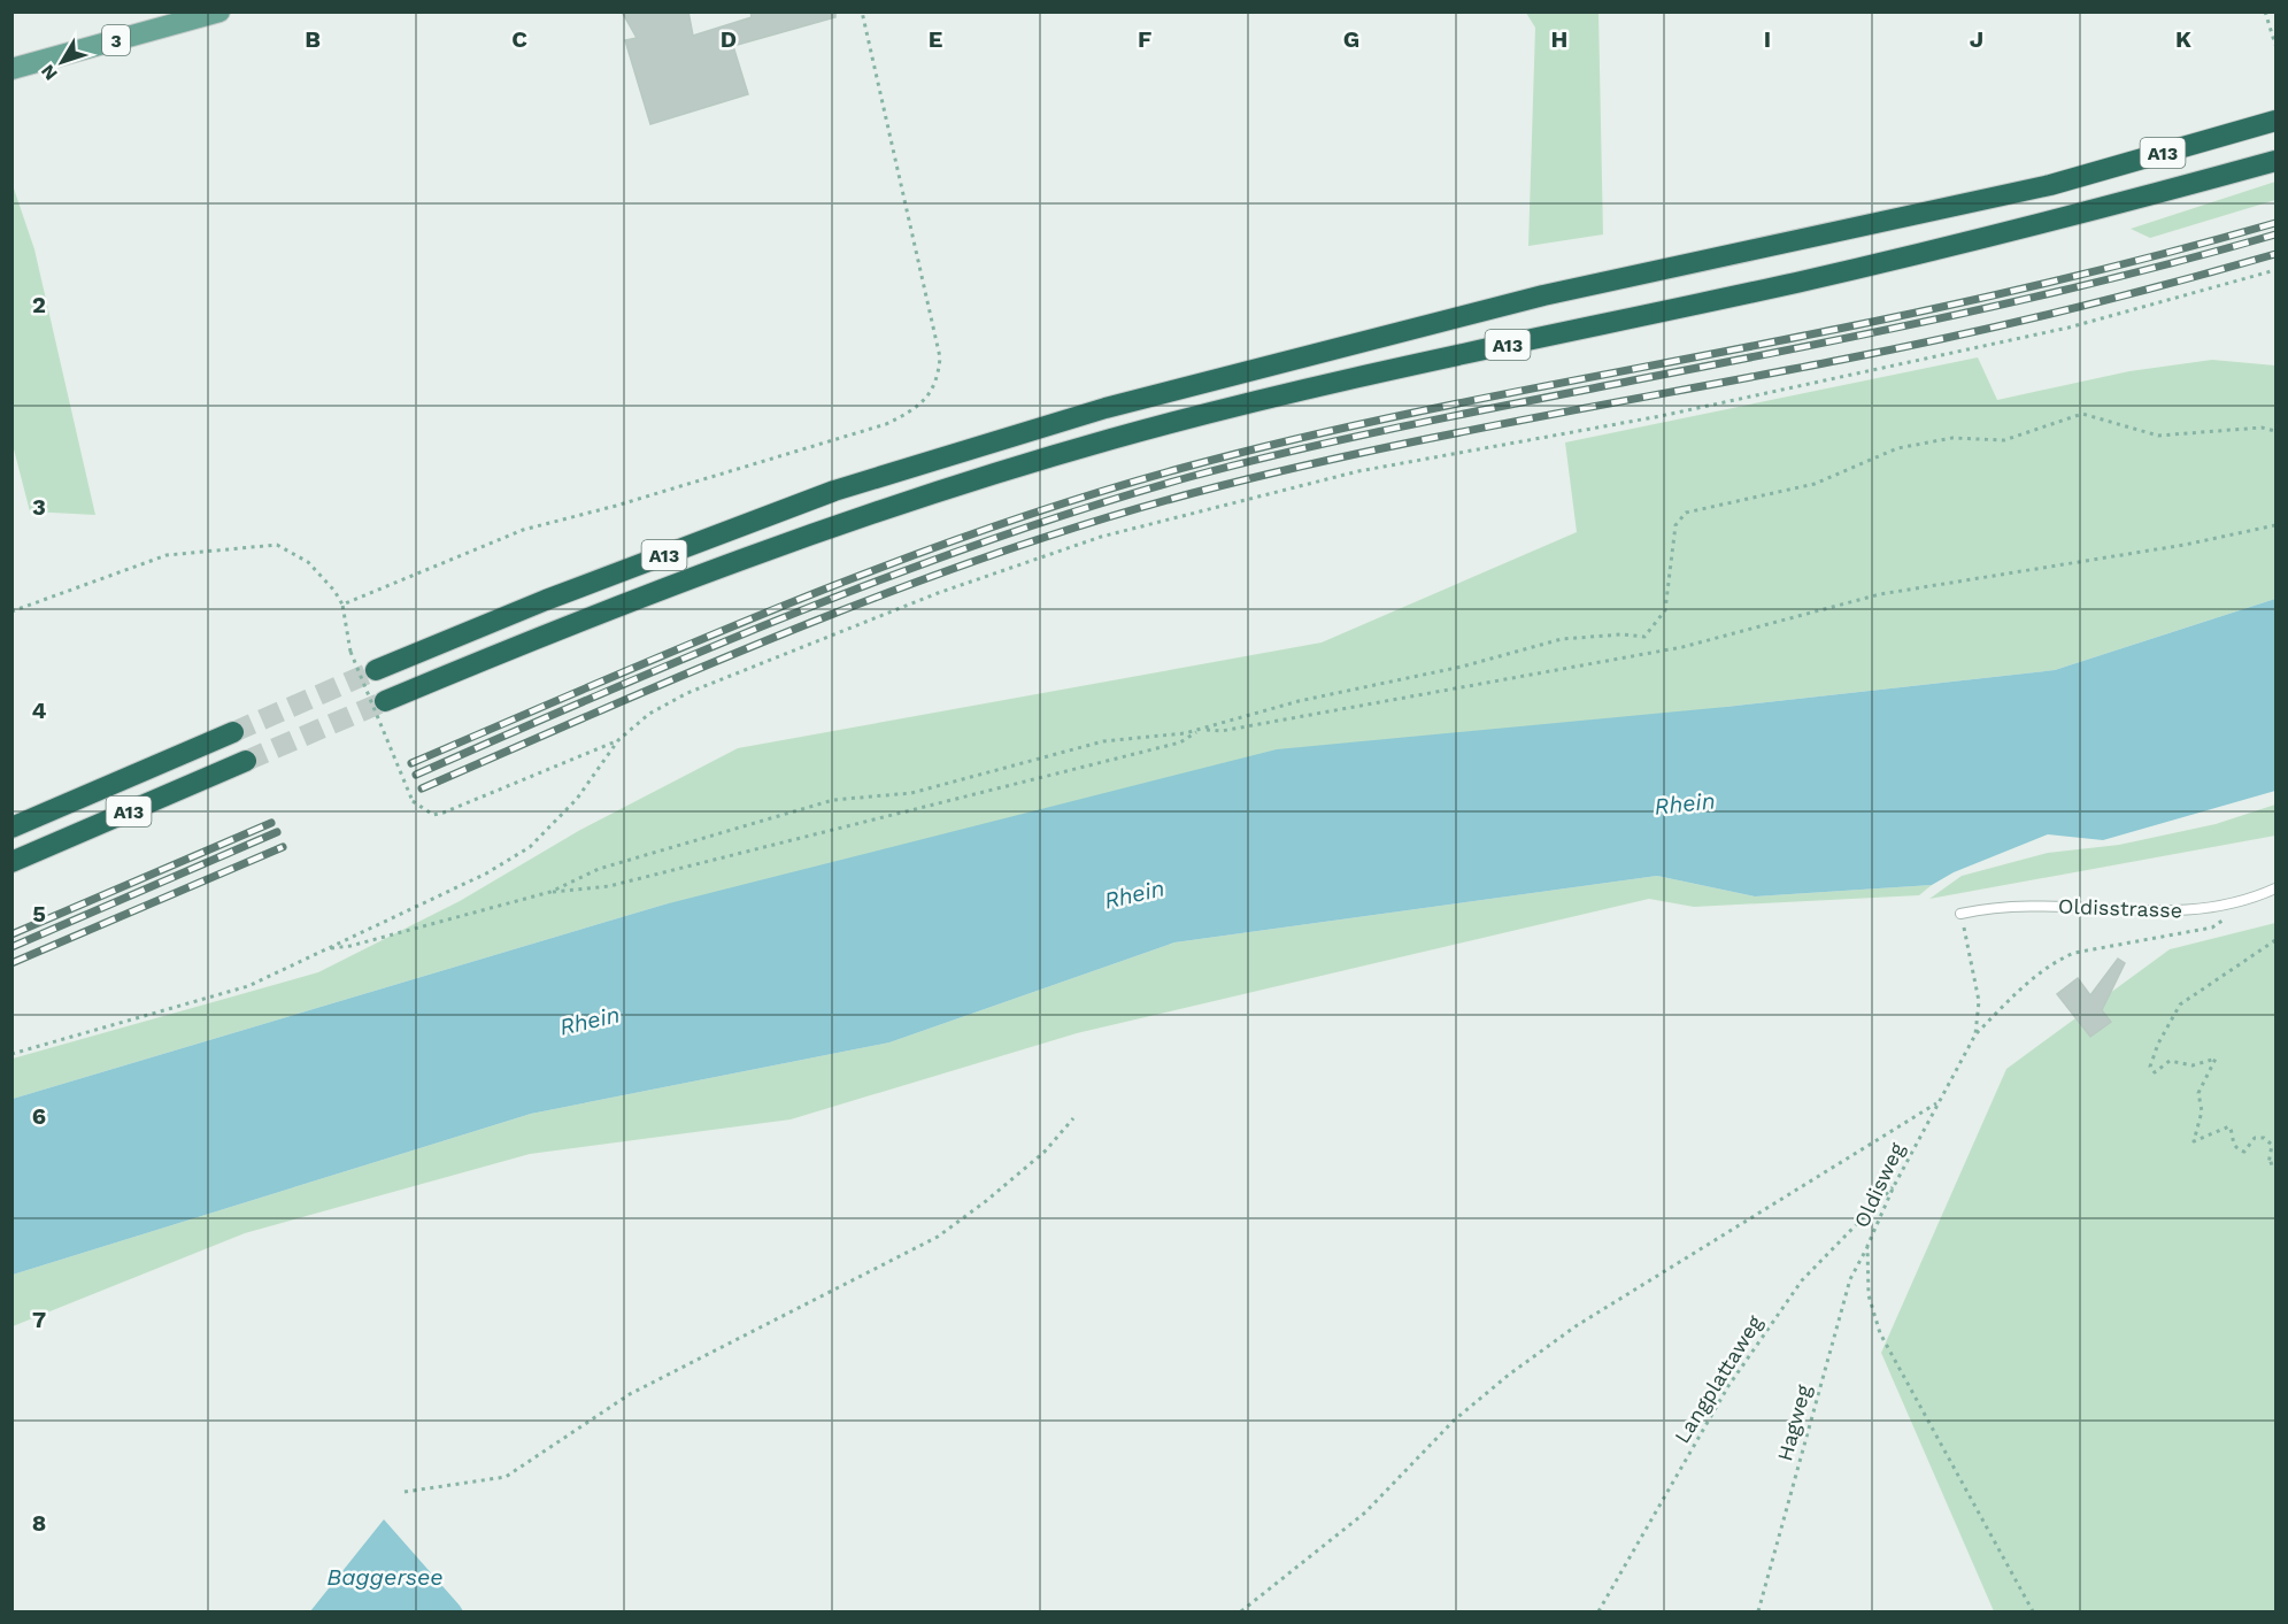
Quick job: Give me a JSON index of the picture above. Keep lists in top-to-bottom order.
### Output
{
  "streets": {
    "highway": ["A13"],
    "main road": ["3"],
    "lane": ["Oldisstrasse"],
    "path": ["Oldisweg", "Langplattaweg", "Hagweg"]
  },
  "crossings": [
    ["Oldisstrasse", "Oldisweg"],
    ["Oldisweg", "Langplattaweg"],
    ["Oldisweg", "Hagweg"]
  ],
  "water": ["Rhein", "Baggersee"],
  "north": "bottom left",
  "grid": {
    "columns": [
      "B",
      "C",
      "D",
      "E",
      "F",
      "G",
      "H",
      "I",
      "J",
      "K"
    ],
    "rows": [
      "2",
      "3",
      "4",
      "5",
      "6",
      "7",
      "8"
    ]
  }
}
